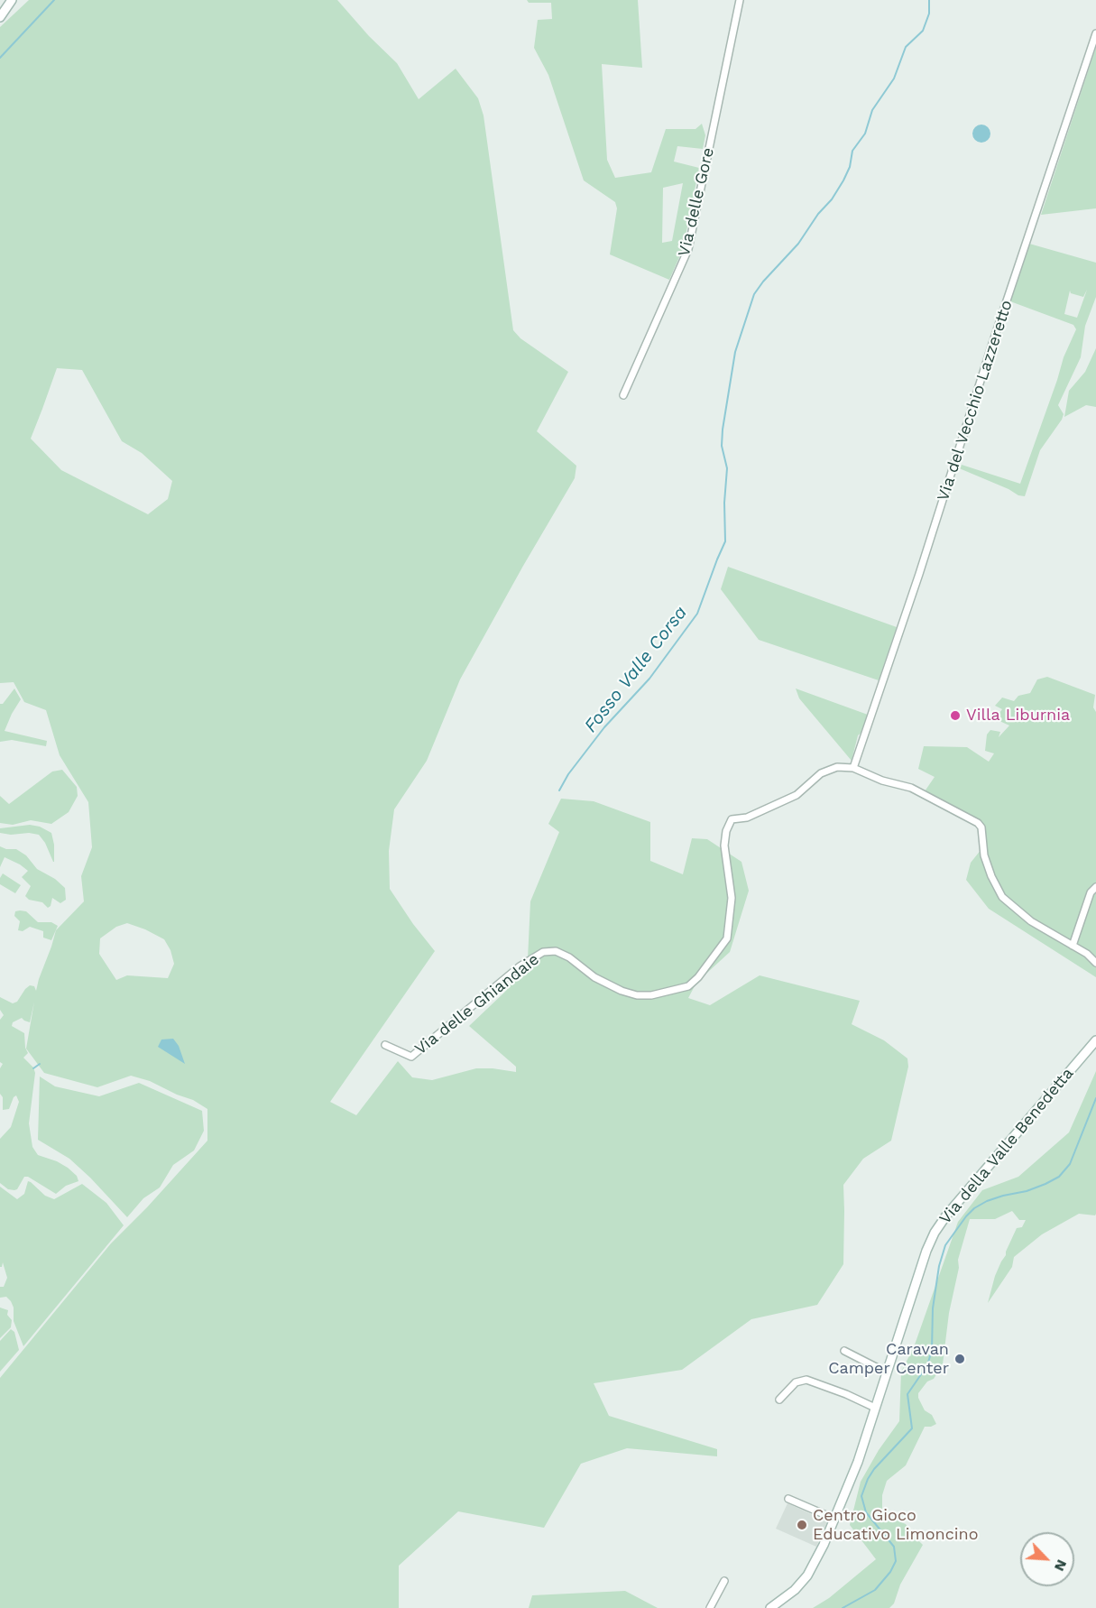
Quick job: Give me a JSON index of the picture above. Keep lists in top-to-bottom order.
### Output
{
  "streets": {
    "main road": ["Via della Valle Benedetta"],
    "street": ["Via delle Gore", "Via del Vecchio Lazzeretto", "Via delle Ghiandaie"]
  },
  "crossings": [
    ["Via del Vecchio Lazzeretto", "Via delle Ghiandaie"]
  ],
  "water": ["Fosso Valle Corsa"],
  "places": ["Villa Liburnia", "Caravan Camper Center", "Centro Gioco Educativo Limoncino"],
  "north": "bottom right"
}
